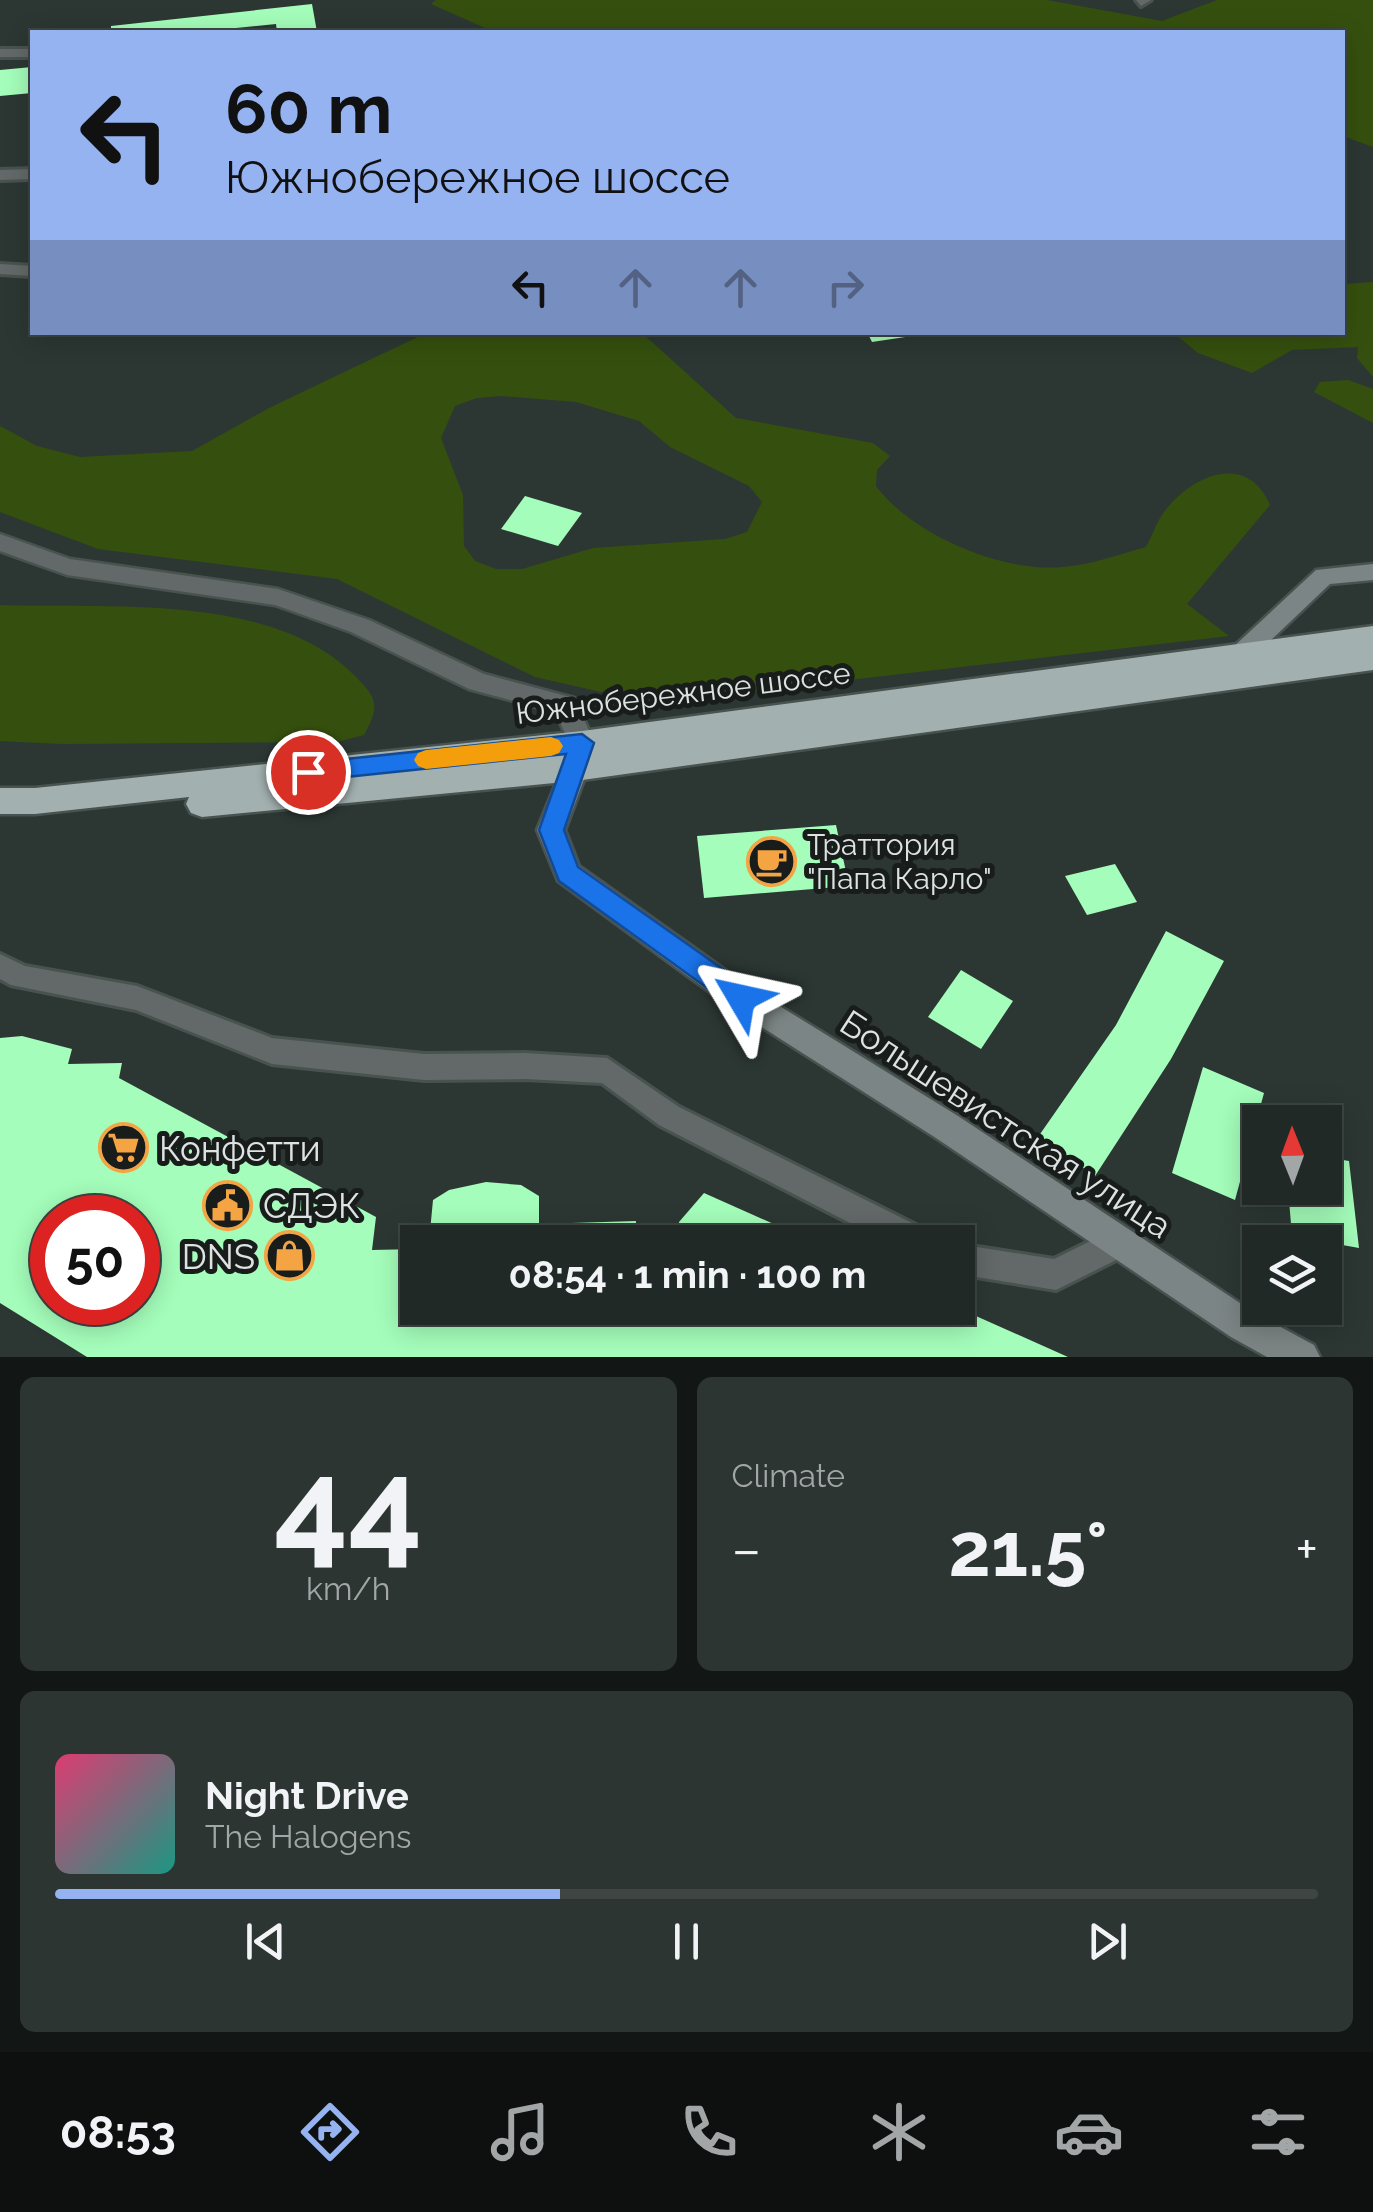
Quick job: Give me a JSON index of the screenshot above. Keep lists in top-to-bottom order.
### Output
{
  "streets": {
    "highway": ["Южнобережное шоссе"],
    "main road": ["Большевистская улица"]
  },
  "crossings": [
    ["Южнобережное шоссе", "Большевистская улица"]
  ],
  "places": {
    "cafe": ["Траттория \"Папа Карло\""],
    "supermarket": ["Конфетти"],
    "public building": ["СДЭК"],
    "shop": ["DNS"]
  },
  "north": "top",
  "page": {
    "turn": ["60 m", "Южнобережное шоссе"],
    "limit": "50",
    "trip": "08:54 · 1 min · 100 m",
    "tile": [
      ["44", "km/h"],
      "Climate"
    ],
    "heat": ["−", "21.5°", "+"],
    "song": ["Night Drive", "The Halogens"],
    "tabs": "08:53"
  }
}
